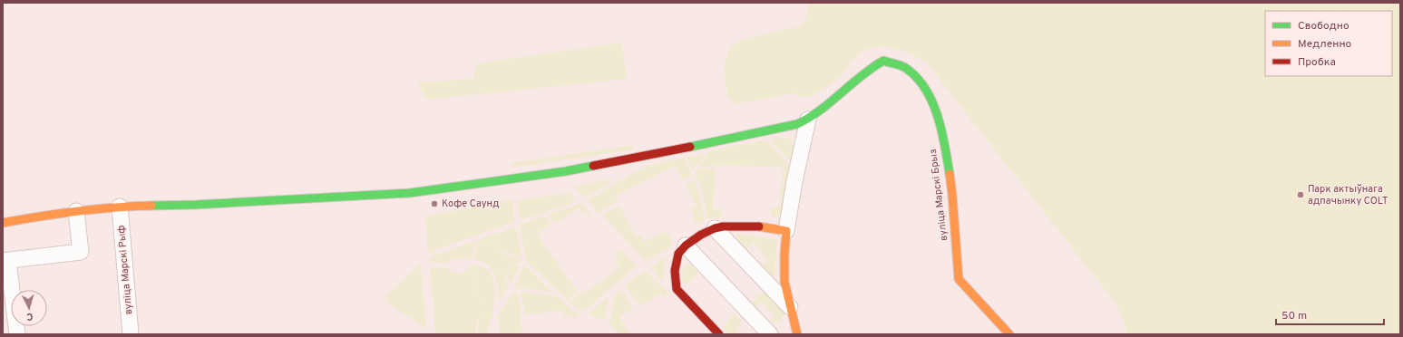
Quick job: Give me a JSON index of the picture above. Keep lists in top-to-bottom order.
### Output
{
  "streets": {
    "street": ["вуліца Марскі Брыз", "вуліца Марскі Рыф"]
  },
  "places": ["Парк актыўнага адпачынку COLT", "Кофе Саунд"],
  "legend": ["Свободно", "Медленно", "Пробка"],
  "scale_bar": "50 m",
  "north": "bottom"
}
